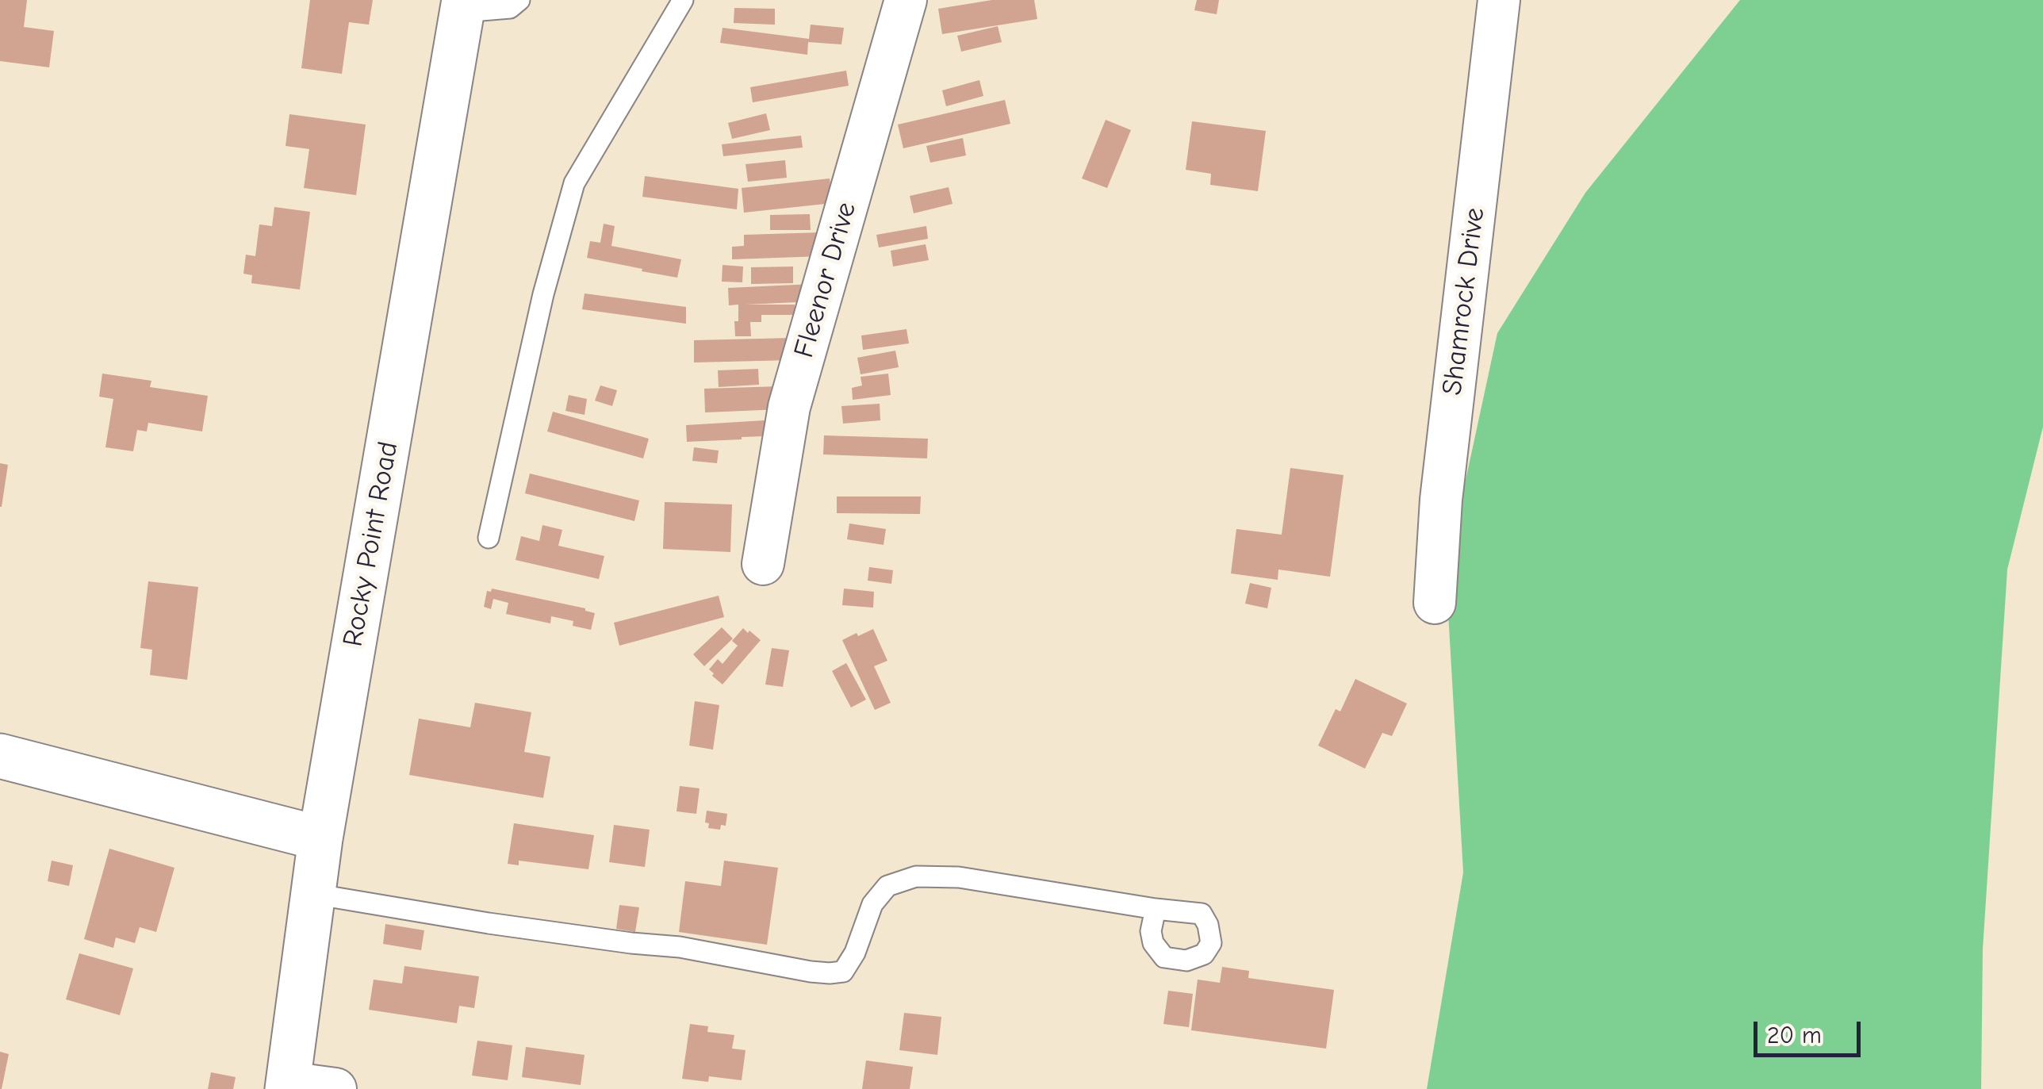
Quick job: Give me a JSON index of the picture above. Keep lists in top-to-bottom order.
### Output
{
  "streets": {
    "street": ["Fleenor Drive", "Shamrock Drive", "Rocky Point Road"]
  },
  "scale_bar": "20 m"
}
